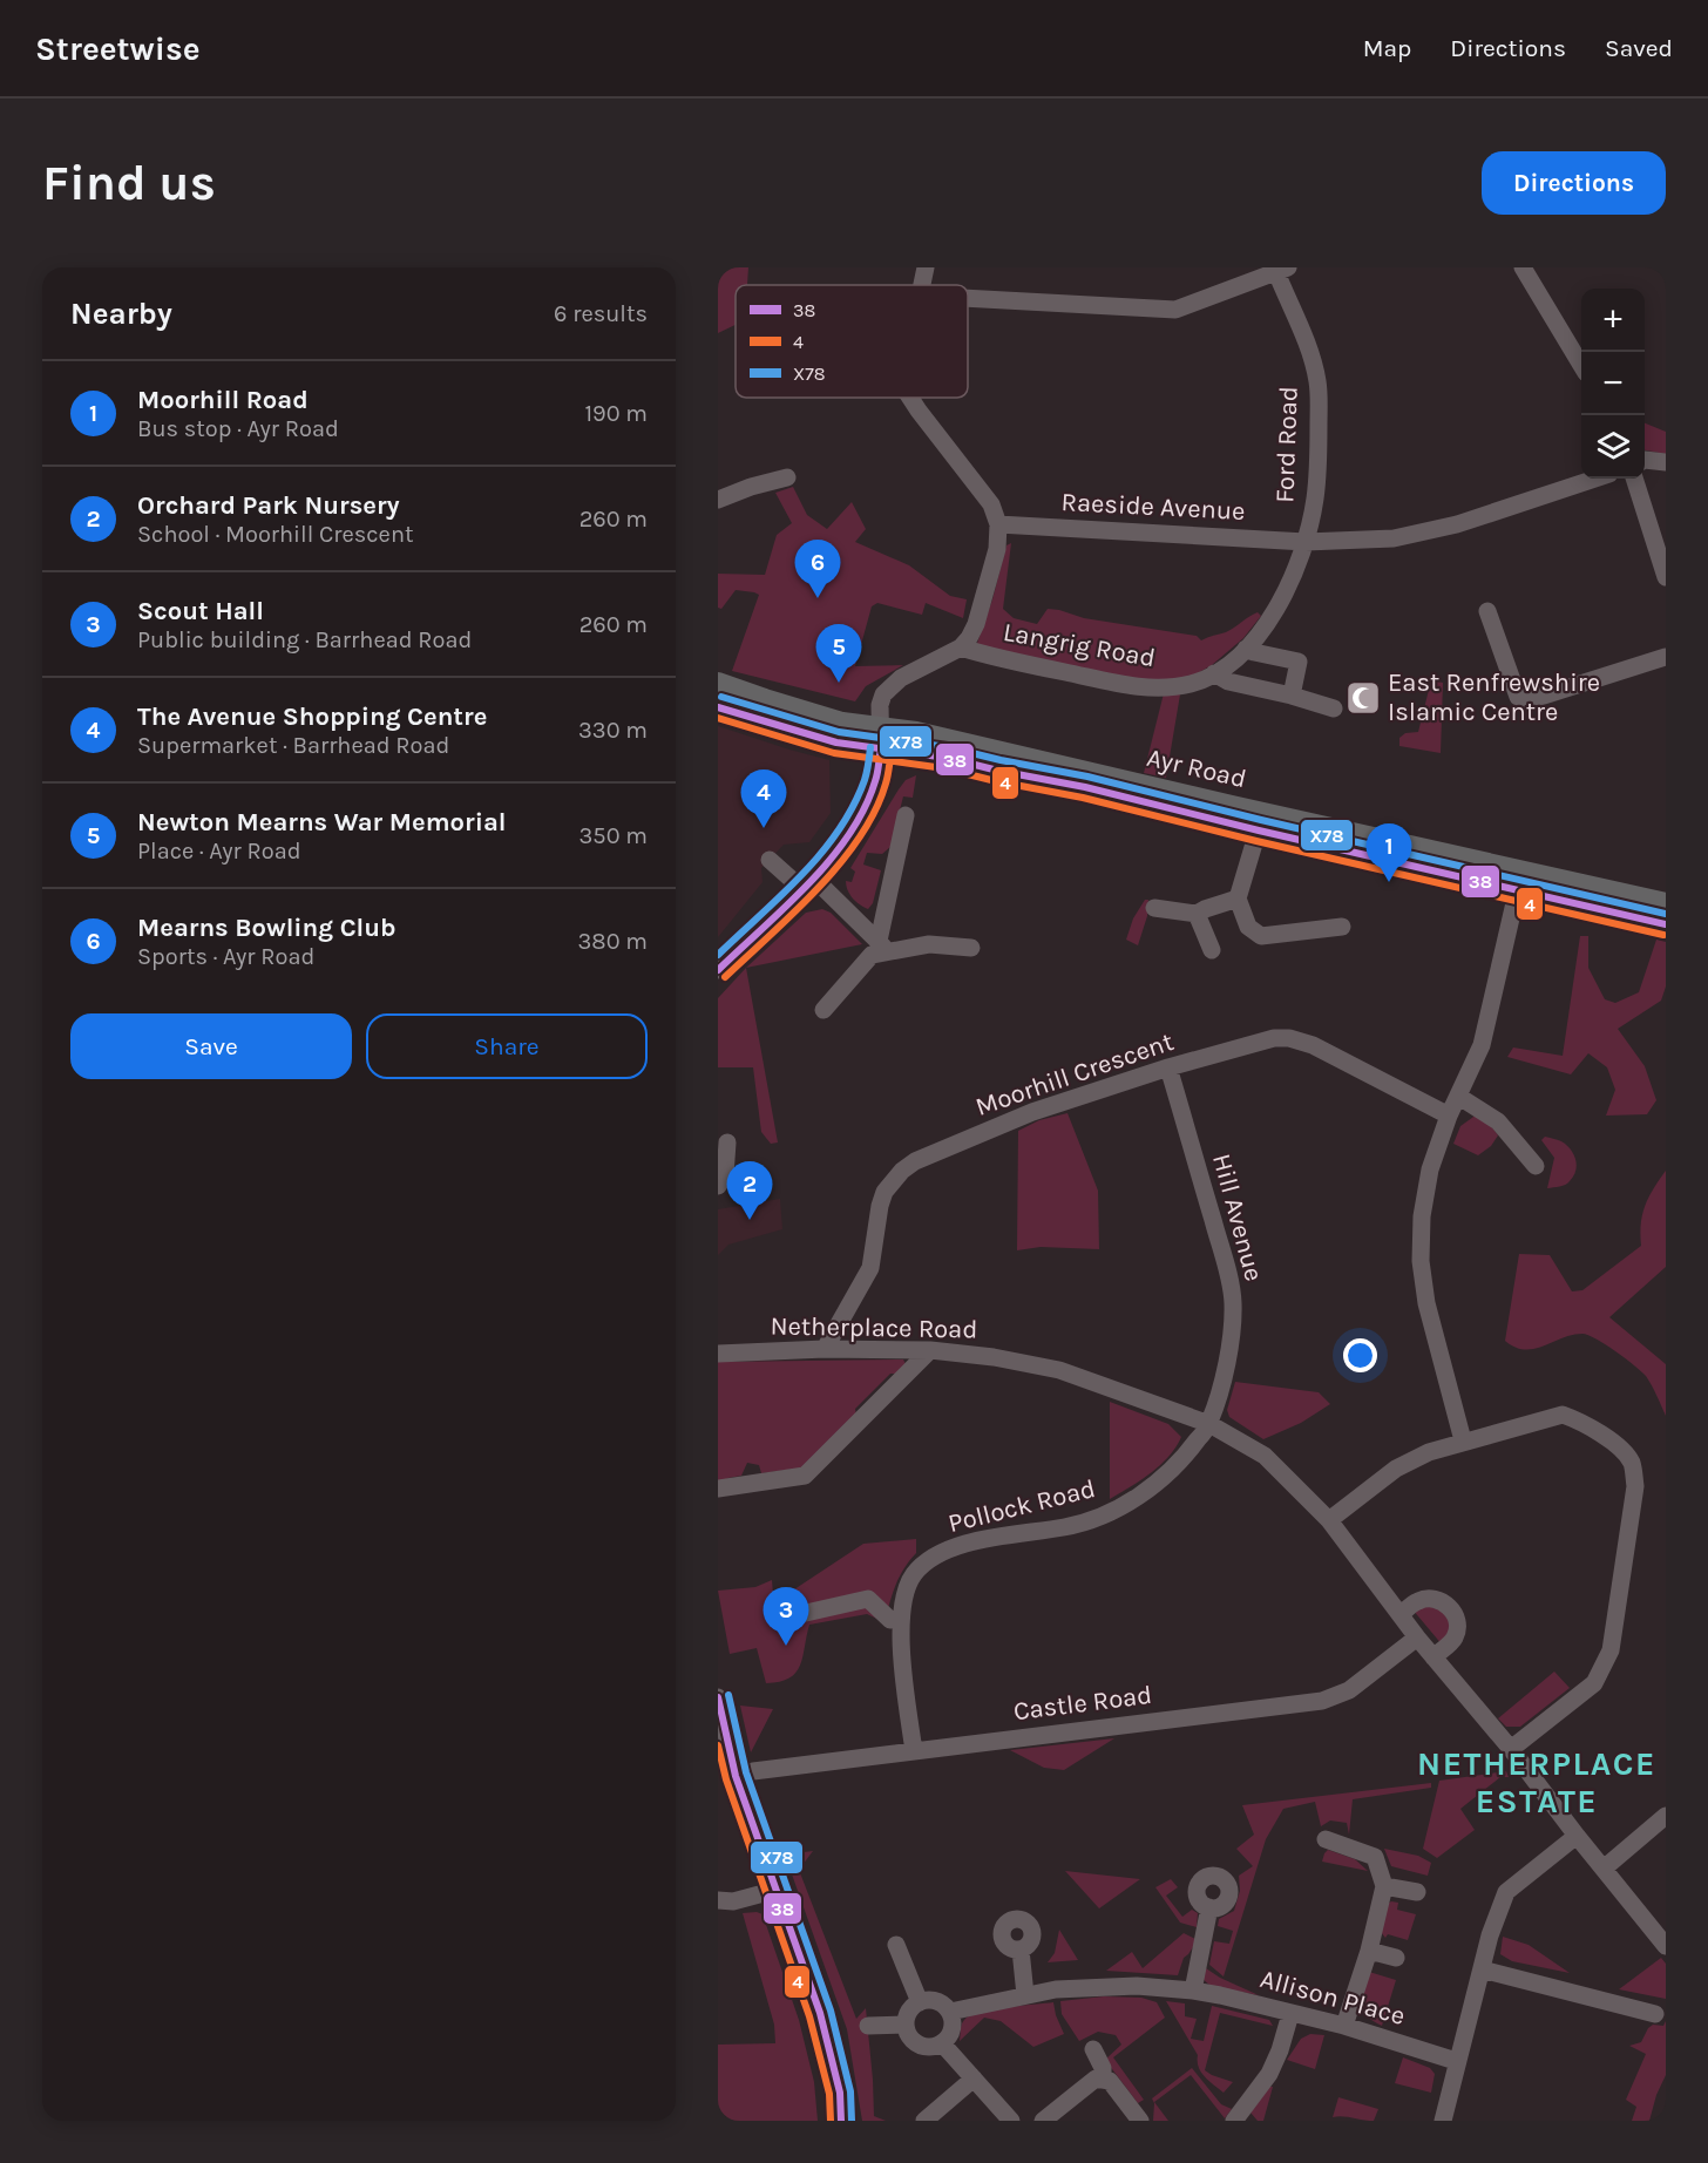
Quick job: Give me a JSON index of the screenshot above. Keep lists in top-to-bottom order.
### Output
{
  "streets": {
    "main road": ["Ayr Road"],
    "street": [
      "Ford Road",
      "Raeside Avenue",
      "Langrig Road",
      "Moorhill Crescent",
      "Hill Avenue",
      "Netherplace Road",
      "Pollock Road",
      "Castle Road",
      "Allison Place"
    ]
  },
  "crossings": [
    ["Ford Road", "Raeside Avenue"],
    ["Ford Road", "Langrig Road"],
    ["Raeside Avenue", "Langrig Road"],
    ["Moorhill Crescent", "Hill Avenue"],
    ["Moorhill Crescent", "Netherplace Road"],
    ["Hill Avenue", "Netherplace Road"],
    ["Hill Avenue", "Pollock Road"],
    ["Netherplace Road", "Pollock Road"],
    ["Netherplace Road", "Castle Road"],
    ["Pollock Road", "Castle Road"]
  ],
  "districts": ["NETHERPLACE ESTATE"],
  "places": {
    "mosque": ["East Renfrewshire Islamic Centre"]
  },
  "lines": ["transit line X78", "transit line 38", "transit line 4"],
  "legend": ["38", "4", "X78"],
  "page": {
    "header": "Streetwise",
    "nav": ["Map", "Directions", "Saved"],
    "buttons": [
      "Directions",
      ["Save", "Share"]
    ],
    "title": "Find us",
    "heading": ["Nearby", "6 results"],
    "map_buttons": ["+", "−"],
    "list": [
      {
        "mark": "1",
        "name": "Moorhill Road",
        "note": "Bus stop · Ayr Road",
        "value": "190 m"
      },
      {
        "mark": "2",
        "name": "Orchard Park Nursery",
        "note": "School · Moorhill Crescent",
        "value": "260 m"
      },
      {
        "mark": "3",
        "name": "Scout Hall",
        "note": "Public building · Barrhead Road",
        "value": "260 m"
      },
      {
        "mark": "4",
        "name": "The Avenue Shopping Centre",
        "note": "Supermarket · Barrhead Road",
        "value": "330 m"
      },
      {
        "mark": "5",
        "name": "Newton Mearns War Memorial",
        "note": "Place · Ayr Road",
        "value": "350 m"
      },
      {
        "mark": "6",
        "name": "Mearns Bowling Club",
        "note": "Sports · Ayr Road",
        "value": "380 m"
      }
    ],
    "pins": [
      "6",
      "5",
      "4",
      "1",
      "2",
      "3"
    ]
  }
}
